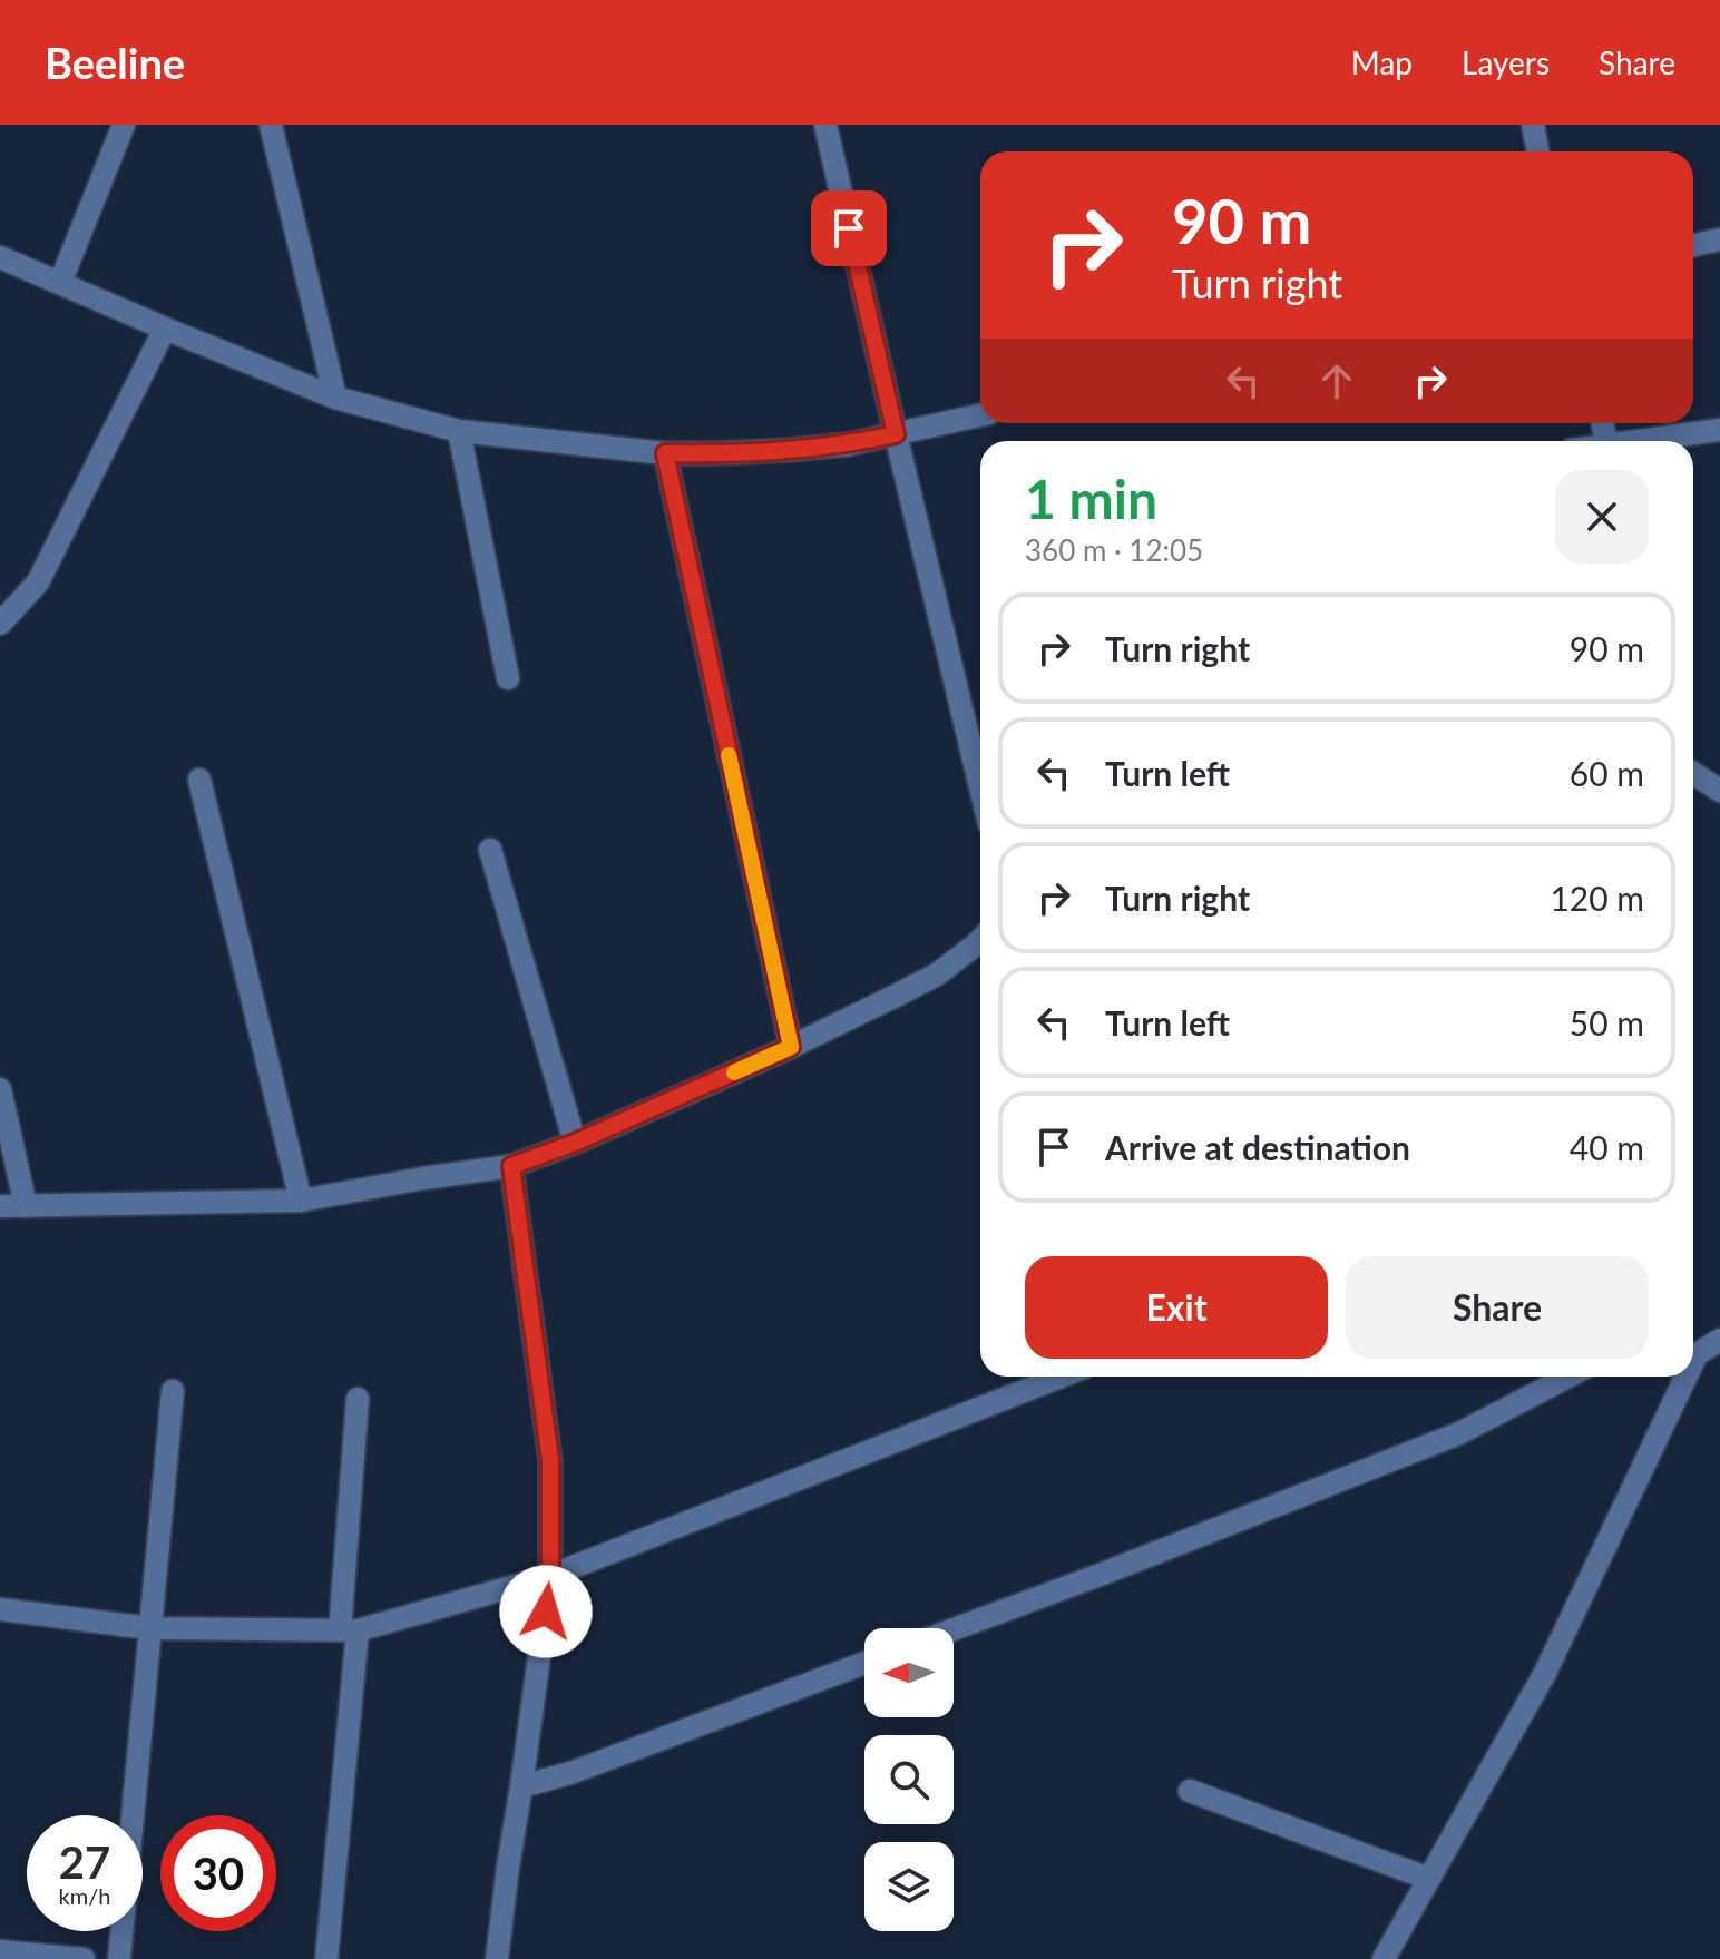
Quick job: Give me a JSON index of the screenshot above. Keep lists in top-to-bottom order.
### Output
{
  "north": "left",
  "page": {
    "header": "Beeline",
    "nav": ["Map", "Layers", "Share"],
    "turn": ["90 m", "Turn right"],
    "heading": ["1 min", "360 m · 12:05"],
    "list": [
      {
        "name": "Turn right",
        "value": "90 m"
      },
      {
        "name": "Turn left",
        "value": "60 m"
      },
      {
        "name": "Turn right",
        "value": "120 m"
      },
      {
        "name": "Turn left",
        "value": "50 m"
      },
      {
        "name": "Arrive at destination",
        "value": "40 m"
      }
    ],
    "buttons": ["Exit", "Share"],
    "speed": "27 km/h",
    "limit": "30"
  }
}
